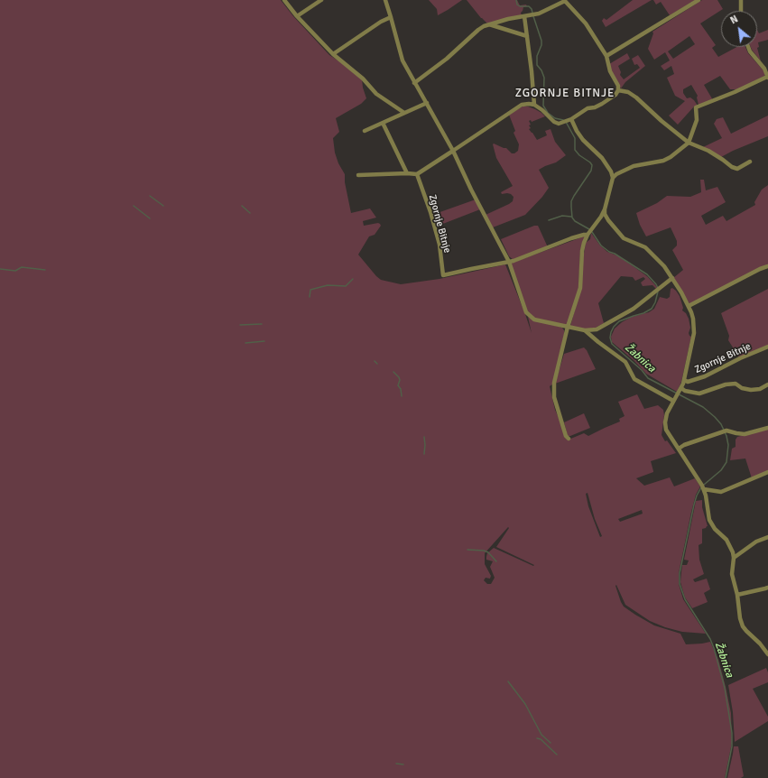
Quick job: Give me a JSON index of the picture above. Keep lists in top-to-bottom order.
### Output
{
  "streets": {
    "street": ["Zgornje Bitnje"]
  },
  "districts": ["ZGORNJE BITNJE"],
  "water": ["Žabnica"],
  "north": "top left"
}
